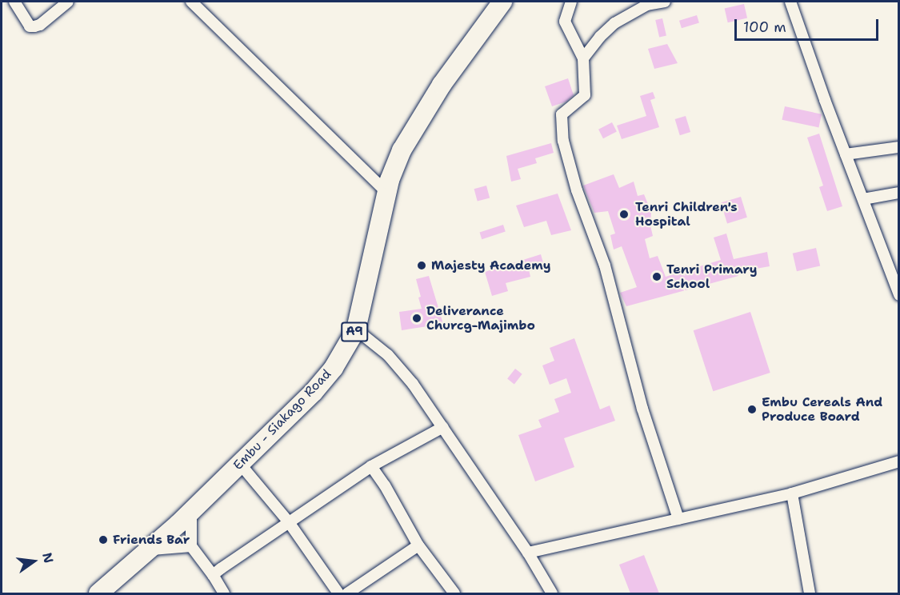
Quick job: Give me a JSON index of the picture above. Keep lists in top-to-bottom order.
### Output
{
  "streets": {
    "highway": ["A9", "Embu - Siakago Road"]
  },
  "places": [
    "Tenri Children's Hospital",
    "Majesty Academy",
    "Tenri Primary School",
    "Deliverance Churcg-Majimbo",
    "Embu Cereals And Produce Board",
    "Friends Bar"
  ],
  "scale_bar": "100 m",
  "north": "right"
}
